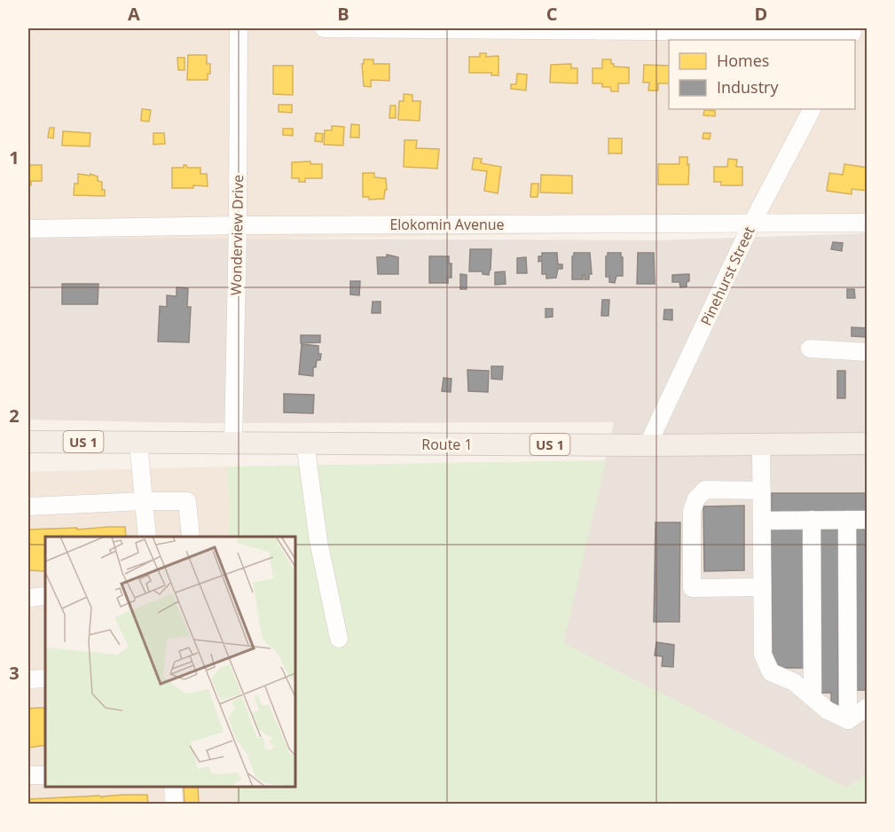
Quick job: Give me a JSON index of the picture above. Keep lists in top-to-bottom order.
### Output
{
  "streets": {
    "main road": ["US 1", "Route 1"],
    "street": ["Elokomin Avenue", "Wonderview Drive", "Pinehurst Street"]
  },
  "crossings": [
    ["Elokomin Avenue", "Wonderview Drive"],
    ["Elokomin Avenue", "Pinehurst Street"],
    ["Wonderview Drive", "Route 1"],
    ["Pinehurst Street", "Route 1"]
  ],
  "legend": ["Homes", "Industry"],
  "grid": {
    "columns": [
      "A",
      "B",
      "C",
      "D"
    ],
    "rows": ["1", "2", "3"]
  }
}
